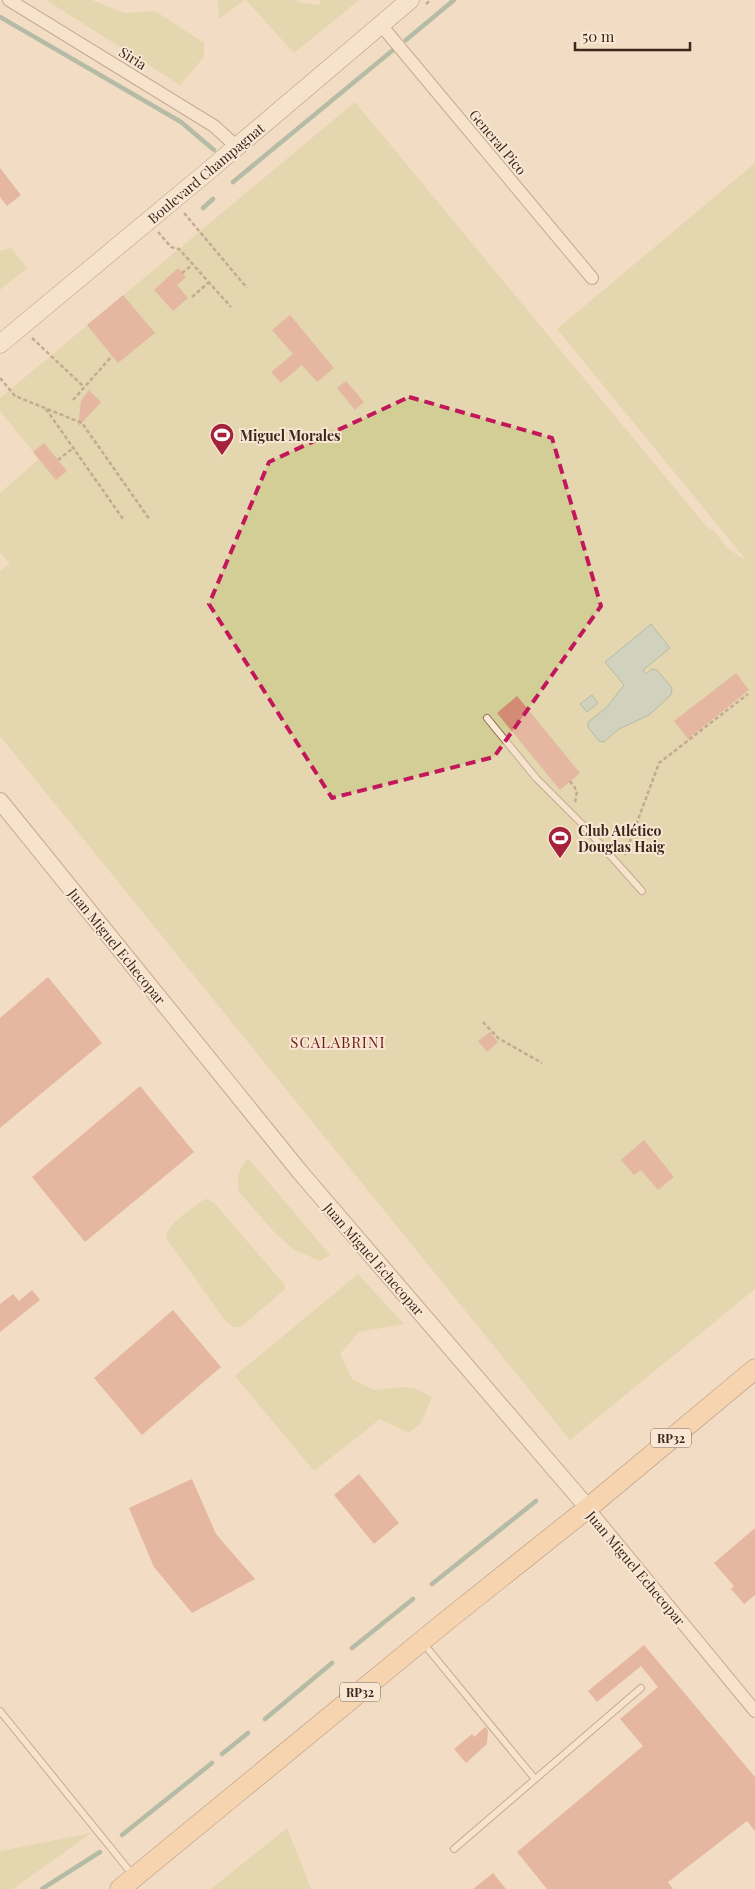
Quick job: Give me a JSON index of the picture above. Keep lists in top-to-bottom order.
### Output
{
  "streets": {
    "main road": ["Boulevard Champagnat", "RP32"],
    "street": ["Siria", "General Pico", "Juan Miguel Echecopar"]
  },
  "crossings": [
    ["Siria", "Boulevard Champagnat"],
    ["General Pico", "Boulevard Champagnat"],
    ["Juan Miguel Echecopar", "RP32"]
  ],
  "districts": ["SCALABRINI"],
  "places": {
    "sports": ["Miguel Morales", "Club Atlético Douglas Haig"]
  },
  "scale_bar": "50 m"
}
